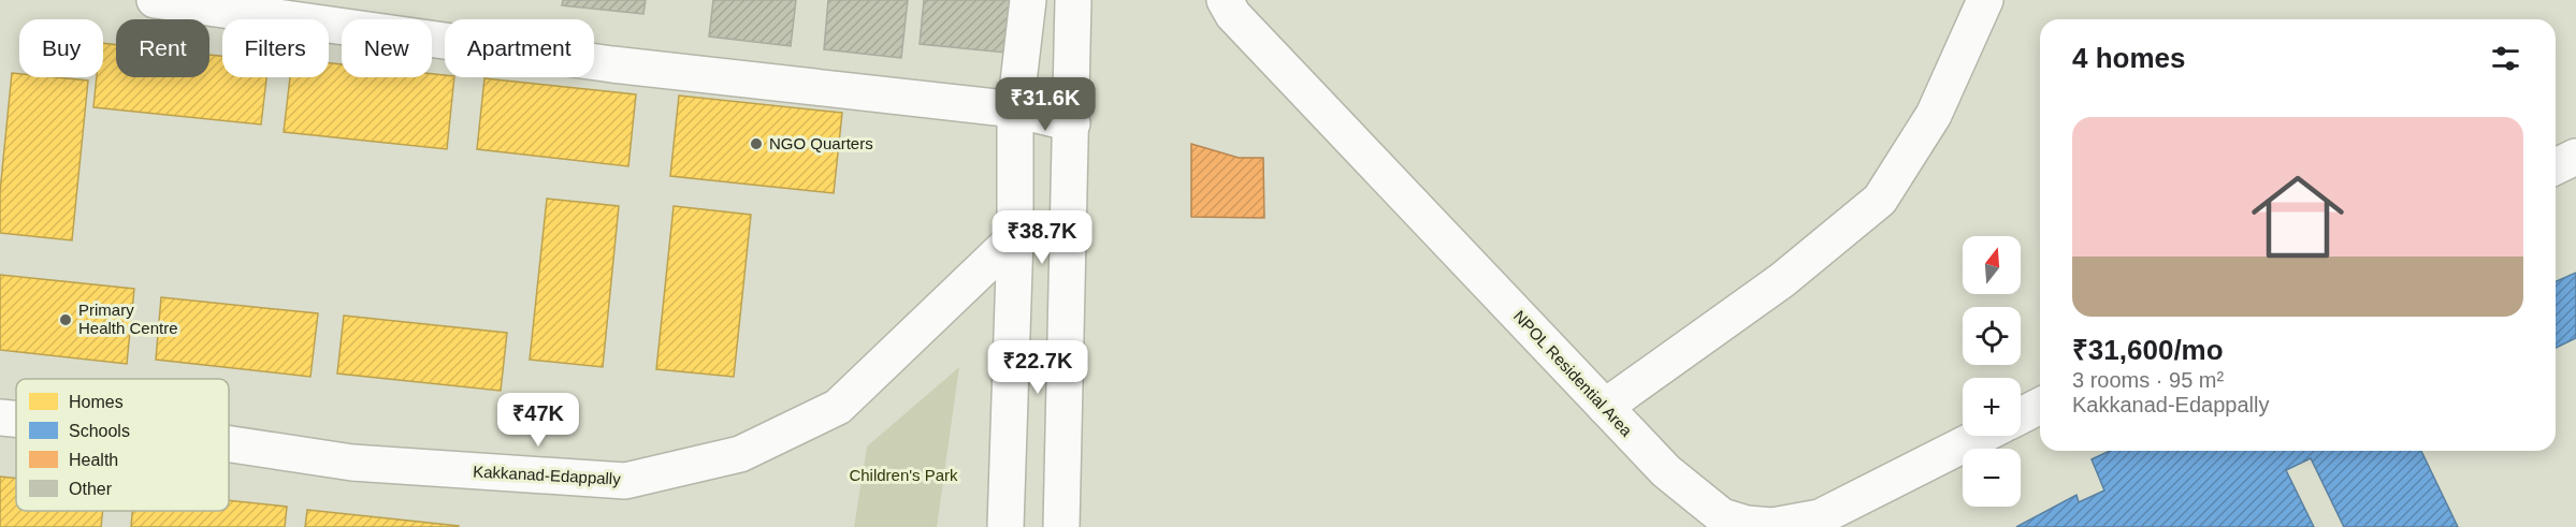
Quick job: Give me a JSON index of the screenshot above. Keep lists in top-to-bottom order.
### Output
{
  "streets": {
    "street": ["NPOL Residential Area", "Kakkanad-Edappally"]
  },
  "parks": ["Children's Park"],
  "places": ["NGO Quarters", "Primary Health Centre"],
  "legend": [
    "Homes",
    "Schools",
    "Health",
    "Other"
  ],
  "north": "top",
  "page": {
    "chip": [
      "Buy",
      "Rent",
      "Filters",
      "New",
      "Apartment"
    ],
    "heading": "4 homes",
    "price": [
      "₹31.6K",
      "₹38.7K",
      "₹22.7K",
      "₹47K"
    ],
    "list": [
      {
        "name": "₹31,600/mo",
        "note": "3 rooms · 95 m² · Kakkanad-Edappally"
      }
    ],
    "map_buttons": ["+", "−"]
  }
}
